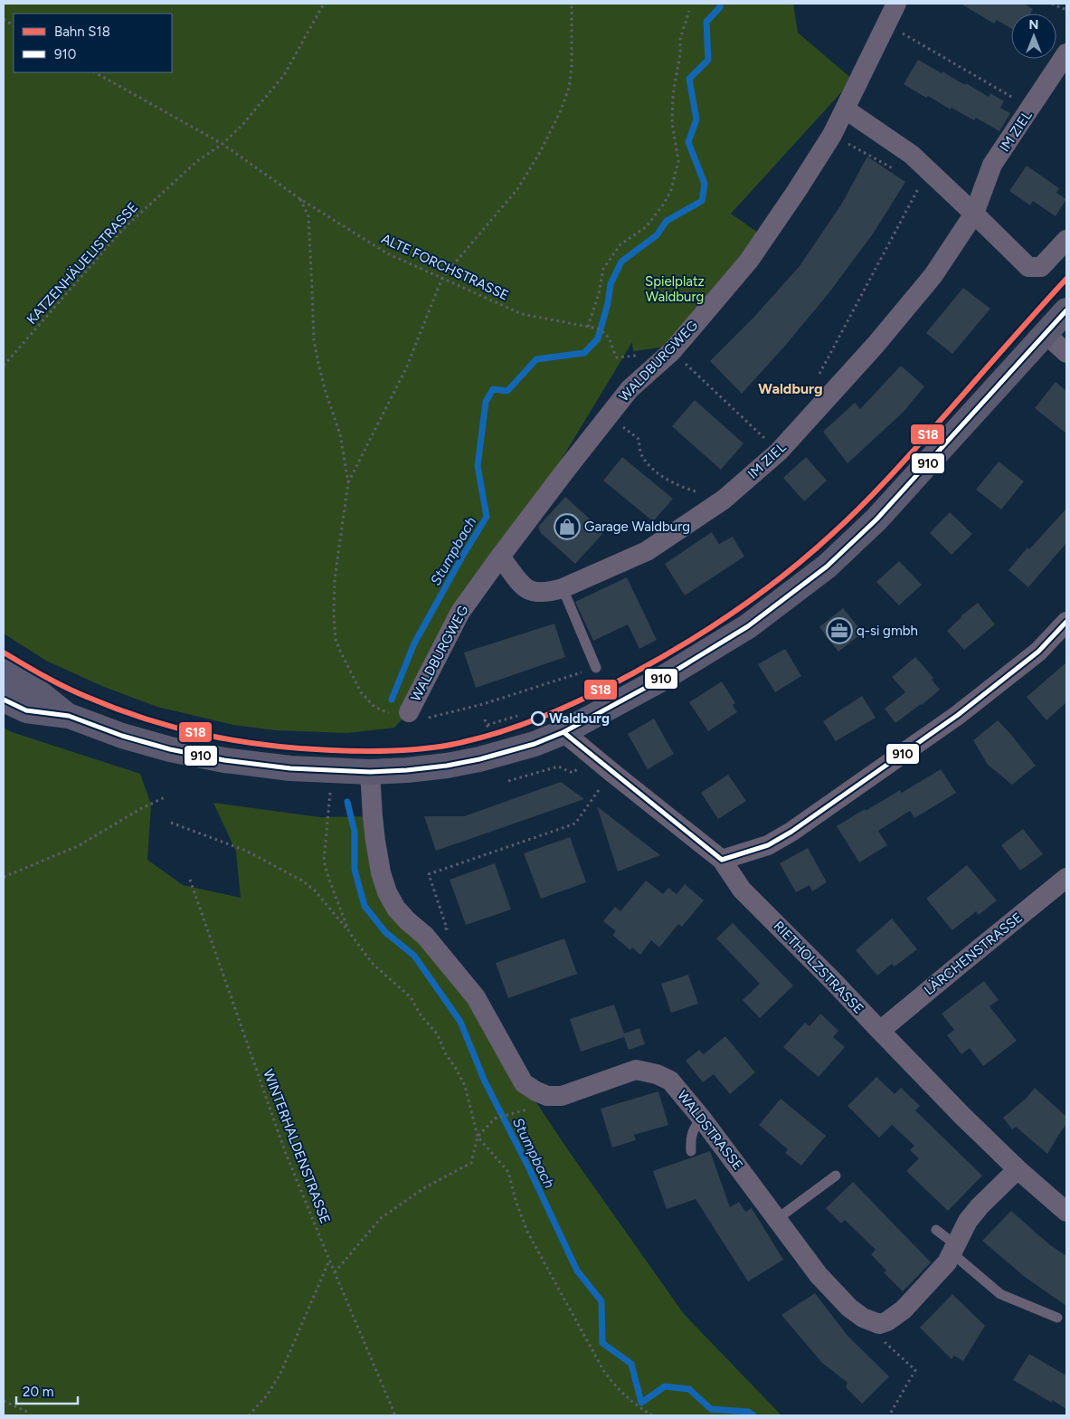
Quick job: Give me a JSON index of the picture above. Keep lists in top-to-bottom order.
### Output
{
  "streets": {
    "street": [
      "IM ZIEL",
      "WALDBURGWEG",
      "LÄRCHENSTRASSE",
      "RIETHOLZSTRASSE",
      "WALDSTRASSE"
    ],
    "path": ["KATZENHÄUELISTRASSE", "ALTE FORCHSTRASSE", "WINTERHALDENSTRASSE"]
  },
  "crossings": [
    ["IM ZIEL", "WALDBURGWEG"],
    ["KATZENHÄUELISTRASSE", "ALTE FORCHSTRASSE"],
    ["ALTE FORCHSTRASSE", "WALDBURGWEG"],
    ["LÄRCHENSTRASSE", "RIETHOLZSTRASSE"]
  ],
  "districts": ["Waldburg"],
  "water": ["Stumpbach"],
  "parks": ["Spielplatz Waldburg"],
  "places": {
    "shop": ["Garage Waldburg"],
    "office": ["q-si gmbh"],
    "other": ["Waldburg"]
  },
  "lines": ["rail line S18", "transit line 910"],
  "legend": ["Bahn S18", "910"],
  "scale_bar": "20 m",
  "north": "top"
}
